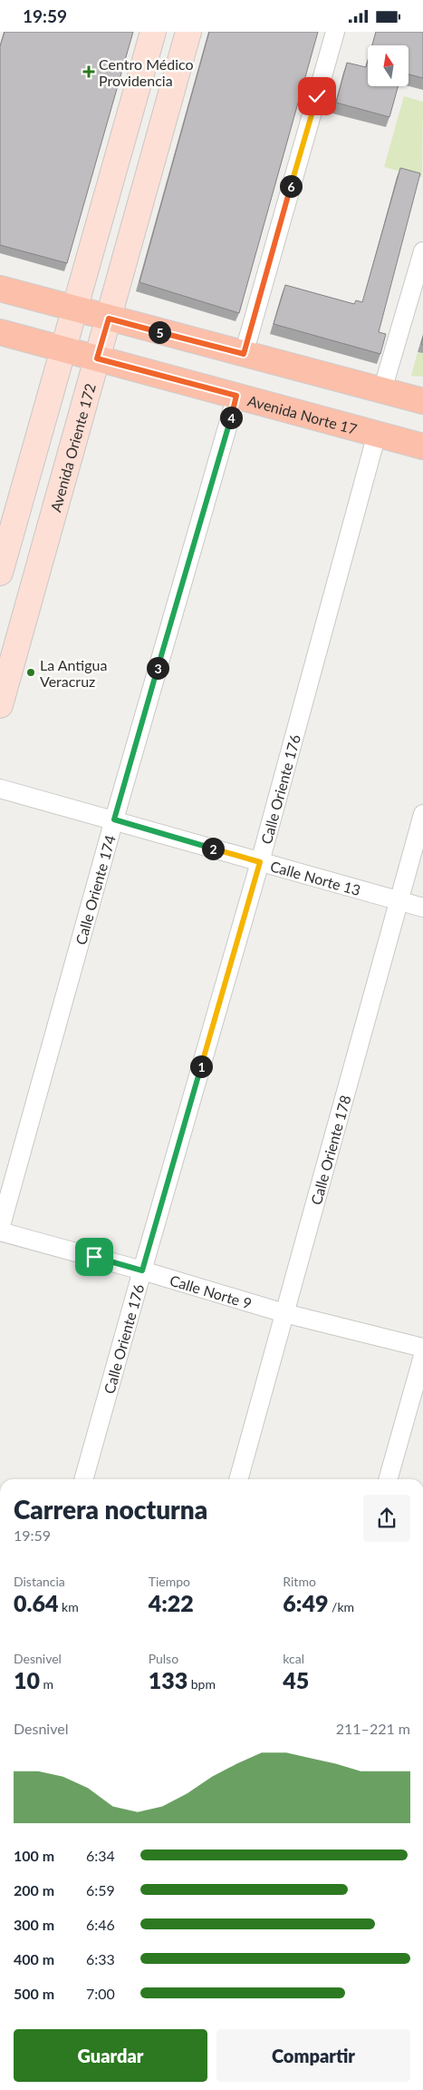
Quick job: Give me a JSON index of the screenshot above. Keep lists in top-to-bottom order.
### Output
{
  "streets": {
    "main road": ["Avenida Norte 17"],
    "street": [
      "Avenida Oriente 172",
      "Calle Oriente 176",
      "Calle Norte 13",
      "Calle Oriente 174",
      "Calle Oriente 178",
      "Calle Norte 9"
    ]
  },
  "crossings": [
    ["Avenida Norte 17", "Avenida Oriente 172"],
    ["Avenida Norte 17", "Calle Oriente 176"],
    ["Avenida Norte 17", "Calle Oriente 174"],
    ["Calle Oriente 176", "Calle Norte 13"],
    ["Calle Oriente 176", "Calle Norte 9"],
    ["Calle Norte 13", "Calle Oriente 174"],
    ["Calle Norte 13", "Calle Oriente 178"],
    ["Calle Oriente 174", "Calle Norte 9"],
    ["Calle Oriente 178", "Calle Norte 9"]
  ],
  "places": {
    "health": ["Centro Médico Providencia"],
    "other": ["La Antigua Veracruz"]
  },
  "north": "top",
  "page": {
    "status": "19:59",
    "pins": [
      "6",
      "5",
      "4",
      "3",
      "2",
      "1"
    ],
    "heading": ["Carrera nocturna", "19:59"],
    "stats": [
      ["Distancia", "0.64 km"],
      ["Tiempo", "4:22"],
      ["Ritmo", "6:49 /km"],
      ["Desnivel", "10 m"],
      ["Pulso", "133 bpm"],
      ["kcal", "45"]
    ],
    "chart": ["Desnivel", "211–221 m"],
    "list": [
      {
        "name": "100 m",
        "note": "6:34"
      },
      {
        "name": "200 m",
        "note": "6:59"
      },
      {
        "name": "300 m",
        "note": "6:46"
      },
      {
        "name": "400 m",
        "note": "6:33"
      },
      {
        "name": "500 m",
        "note": "7:00"
      }
    ],
    "buttons": ["Guardar", "Compartir"]
  }
}
